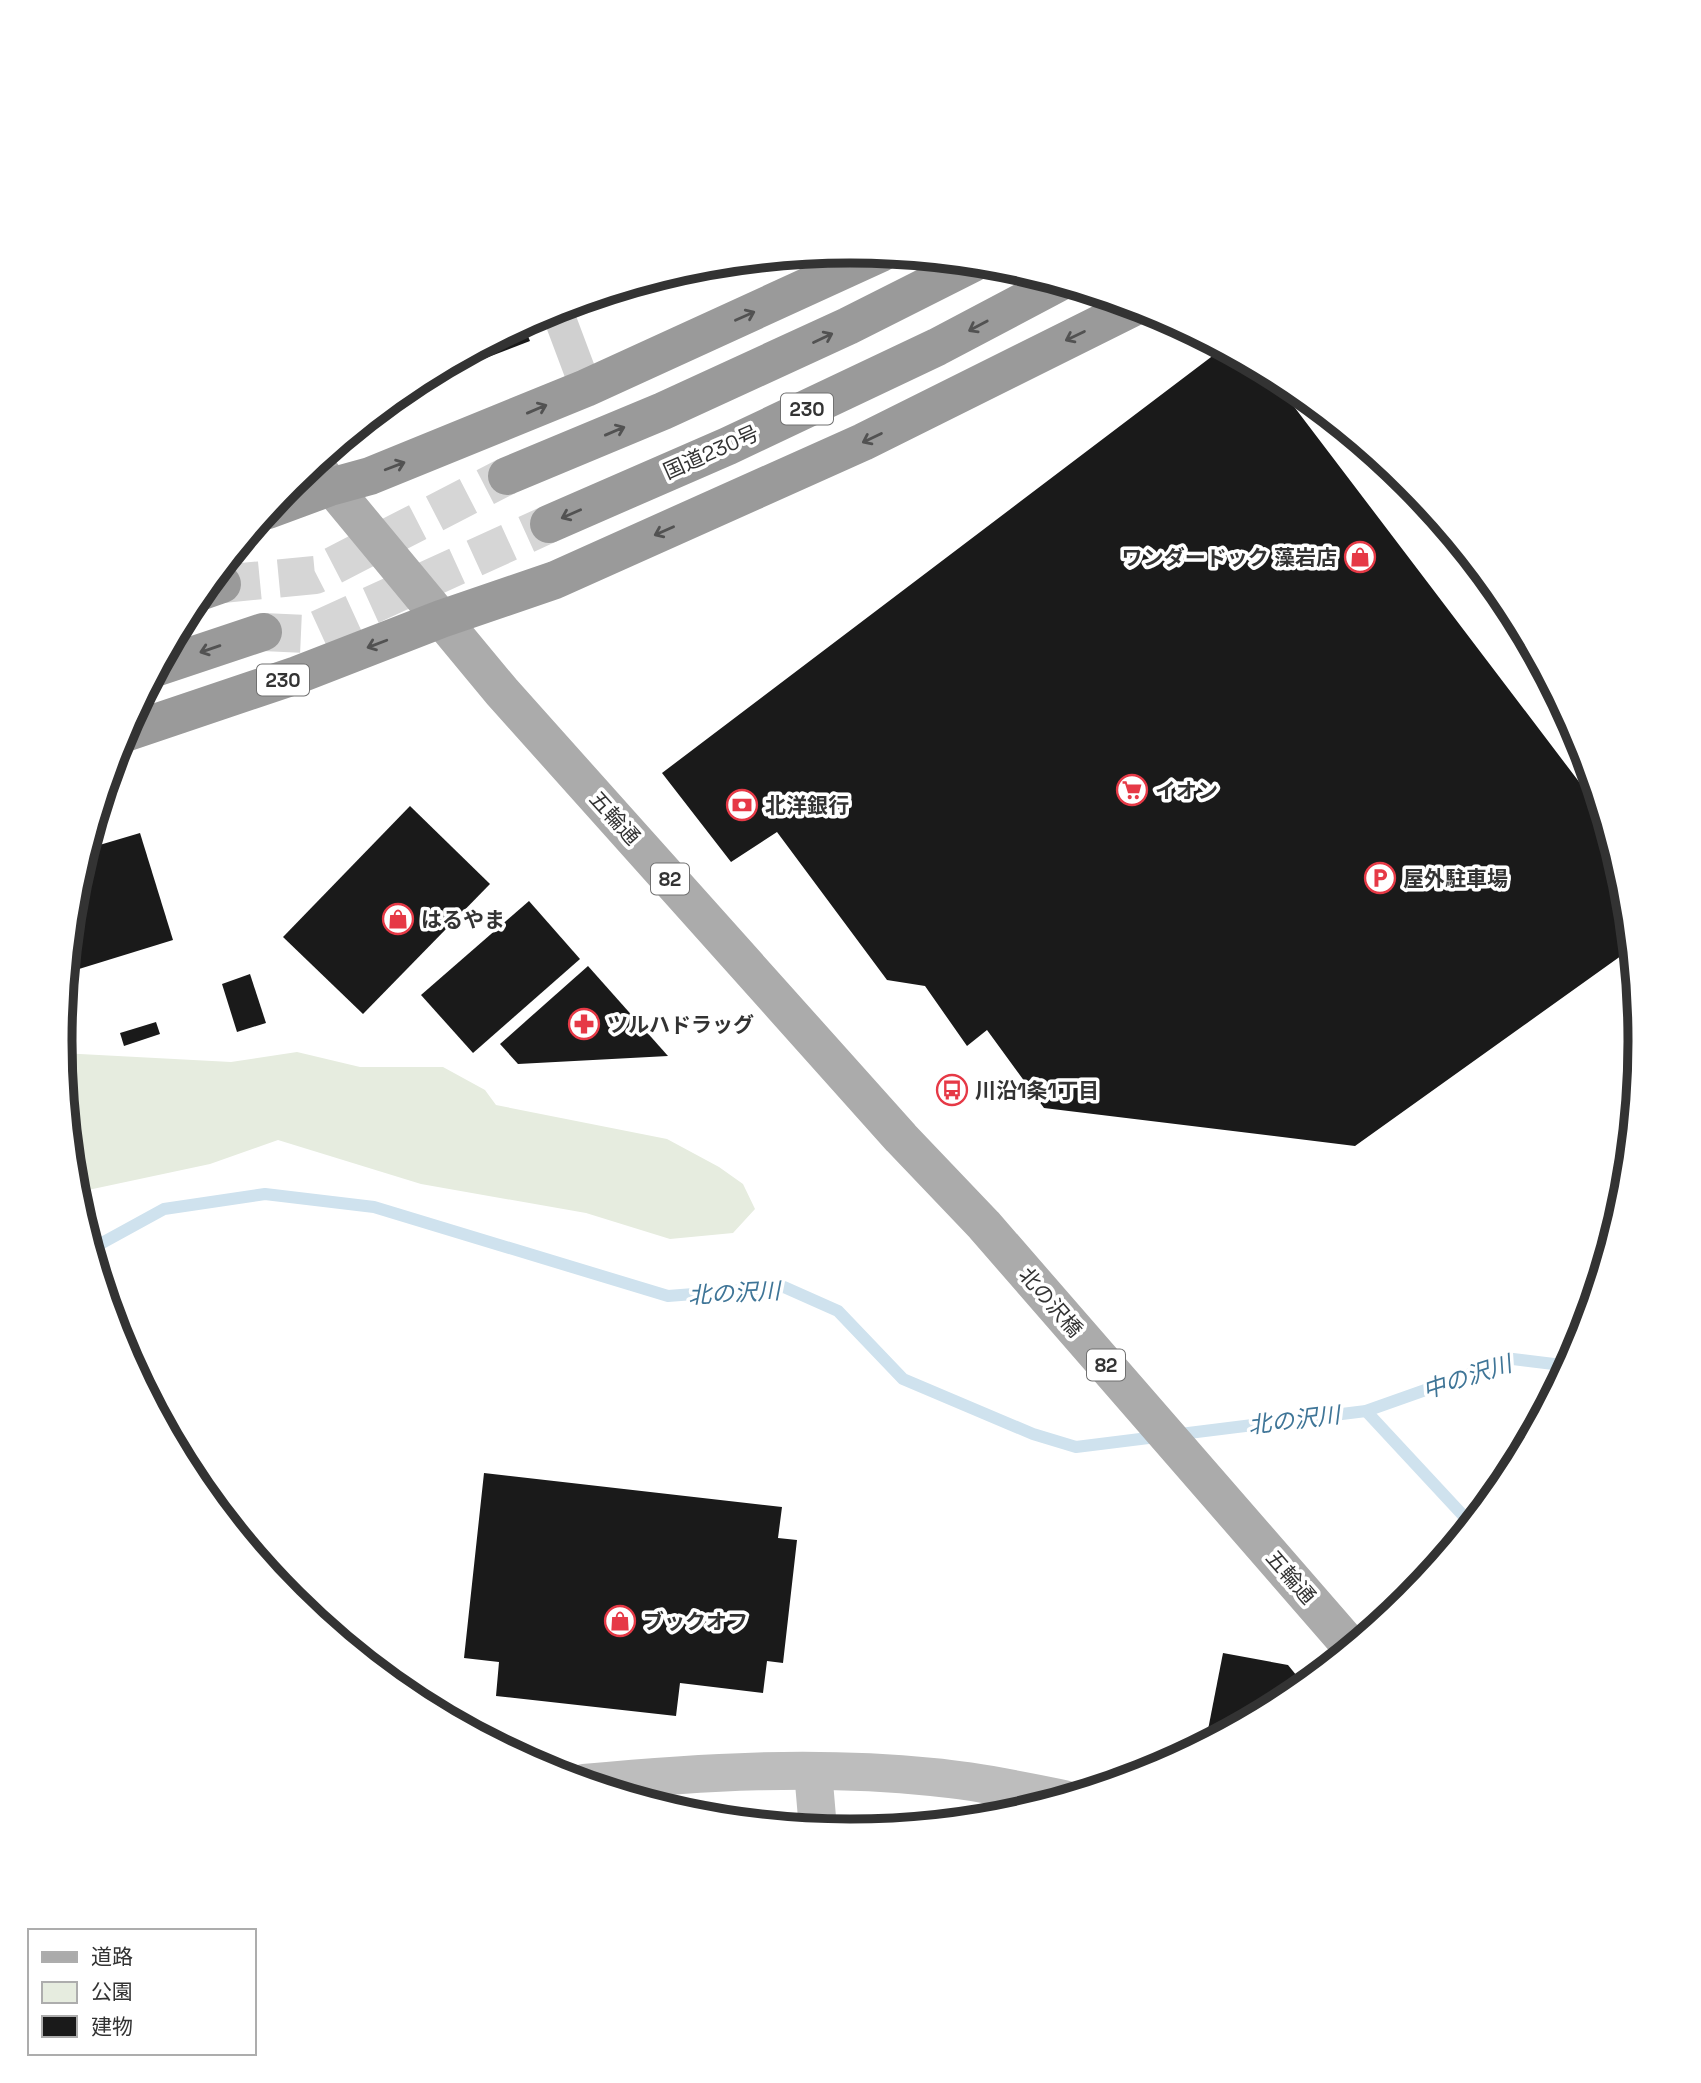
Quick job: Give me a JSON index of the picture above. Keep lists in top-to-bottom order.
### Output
{
  "streets": {
    "highway": ["230", "国道230号"],
    "main road": ["五輪通", "82", "北の沢橋"]
  },
  "crossings": [
    ["230", "五輪通"],
    ["五輪通", "北の沢橋"]
  ],
  "water": ["北の沢川", "中の沢川"],
  "places": {
    "shop": ["ワンダードック 藻岩店", "はるやま", "ブックオフ"],
    "supermarket": ["イオン"],
    "bank": ["北洋銀行"],
    "parking": ["屋外駐車場"],
    "pharmacy": ["ツルハドラッグ"],
    "bus stop": ["川沿1条1丁目"]
  },
  "legend": ["道路", "公園", "建物"]
}
